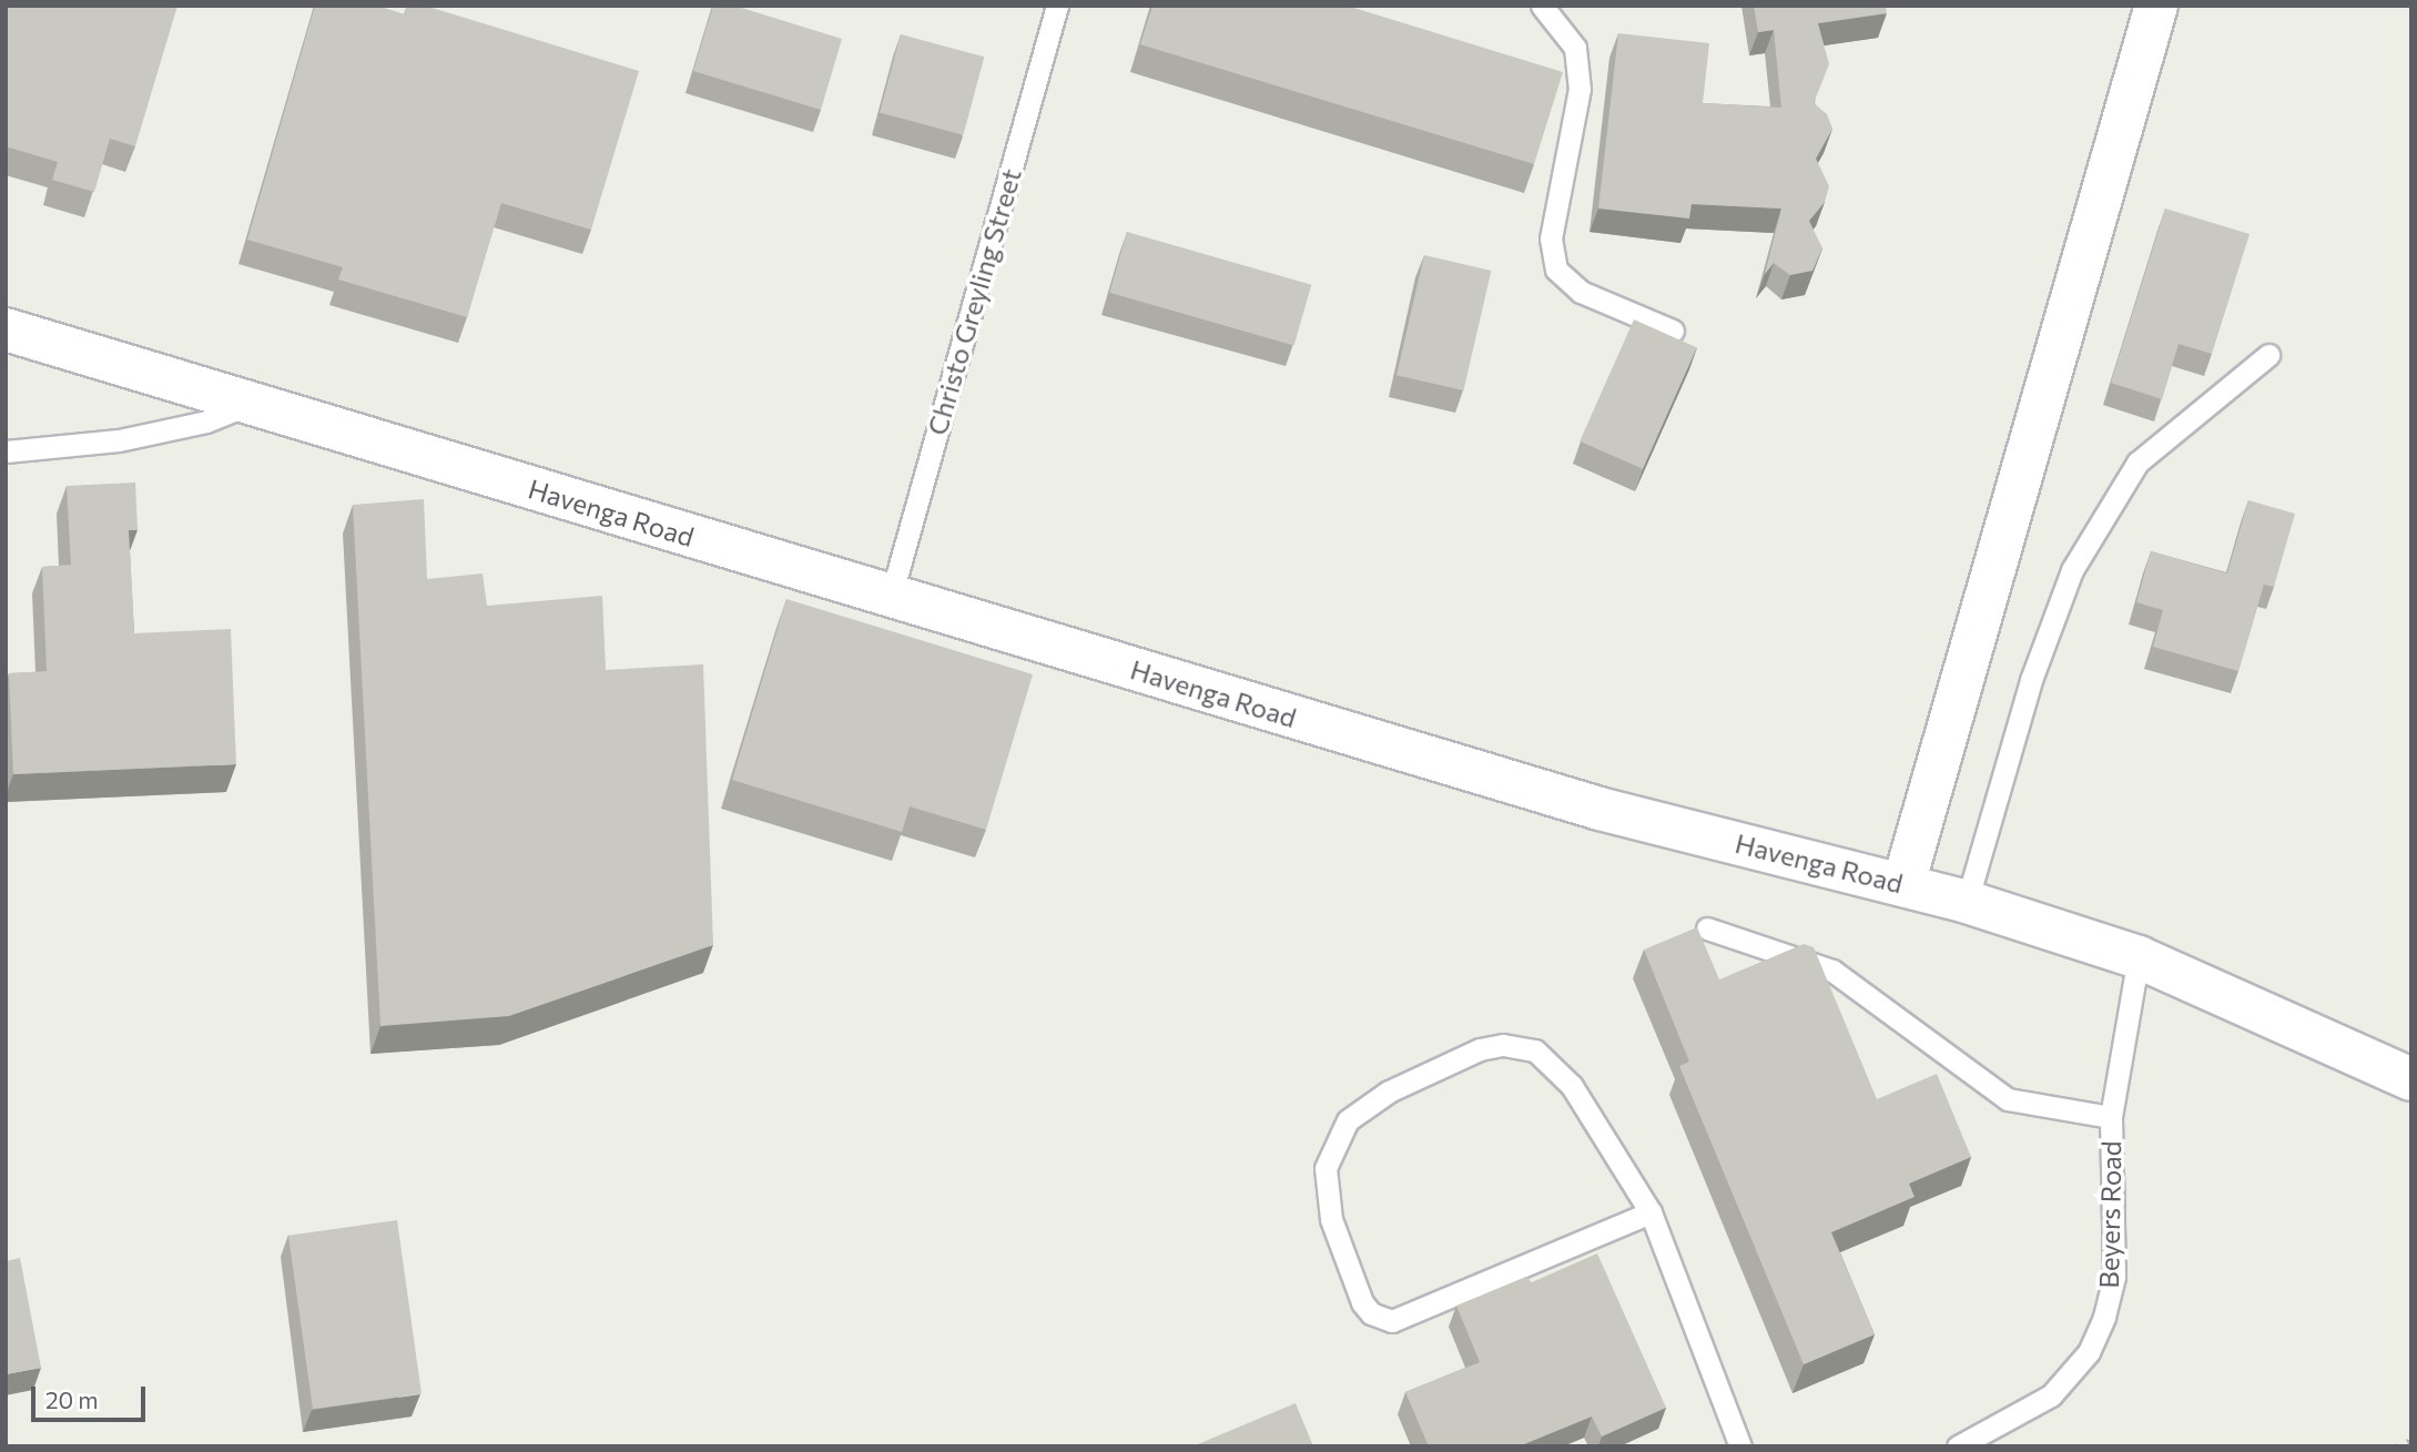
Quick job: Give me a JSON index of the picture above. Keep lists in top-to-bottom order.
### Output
{
  "streets": {
    "street": ["Havenga Road"],
    "lane": ["Christo Greyling Street", "Beyers Road"]
  },
  "crossings": [
    ["Christo Greyling Street", "Havenga Road"],
    ["Havenga Road", "Beyers Road"]
  ],
  "scale_bar": "20 m"
}
